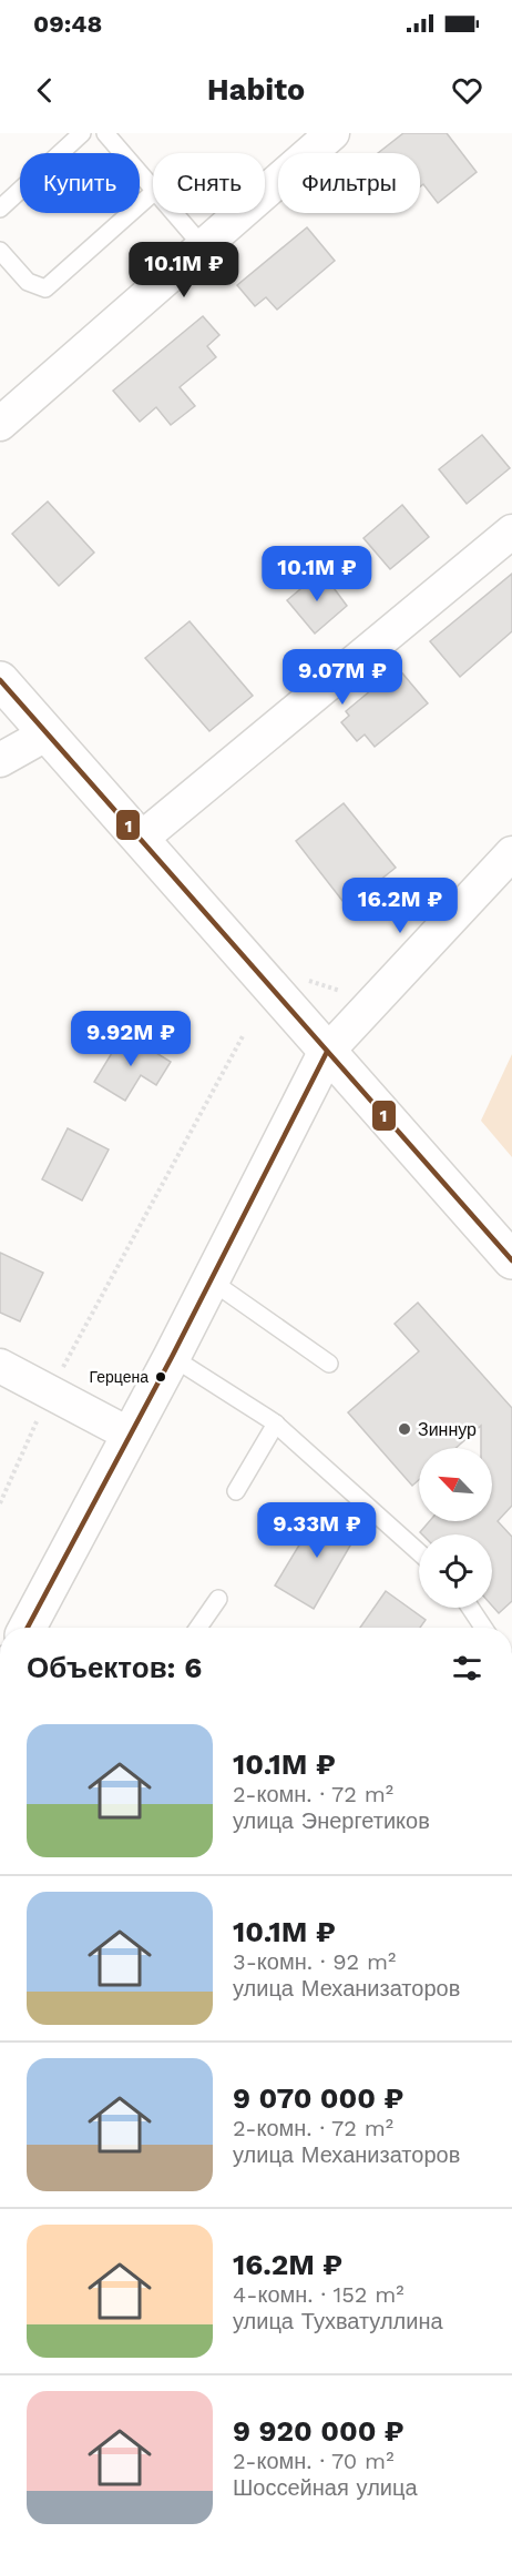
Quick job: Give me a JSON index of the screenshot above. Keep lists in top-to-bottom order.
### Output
{
  "places": ["Герцена", "Зиннур"],
  "lines": ["transit line 1"],
  "north": "top left",
  "page": {
    "status": "09:48",
    "header": "Habito",
    "chip": ["Купить", "Снять", "Фильтры"],
    "price": [
      "10.1M ₽",
      "10.1M ₽",
      "9.07M ₽",
      "16.2M ₽",
      "9.92M ₽",
      "9.33M ₽"
    ],
    "heading": "Объектов: 6",
    "list": [
      {
        "name": "10.1M ₽",
        "note": "2-комн. · 72 m² · улица Энергетиков"
      },
      {
        "name": "10.1M ₽",
        "note": "3-комн. · 92 m² · улица Механизаторов"
      },
      {
        "name": "9 070 000 ₽",
        "note": "2-комн. · 72 m² · улица Механизаторов"
      },
      {
        "name": "16.2M ₽",
        "note": "4-комн. · 152 m² · улица Тухватуллина"
      },
      {
        "name": "9 920 000 ₽",
        "note": "2-комн. · 70 m² · Шоссейная улица"
      }
    ]
  }
}
